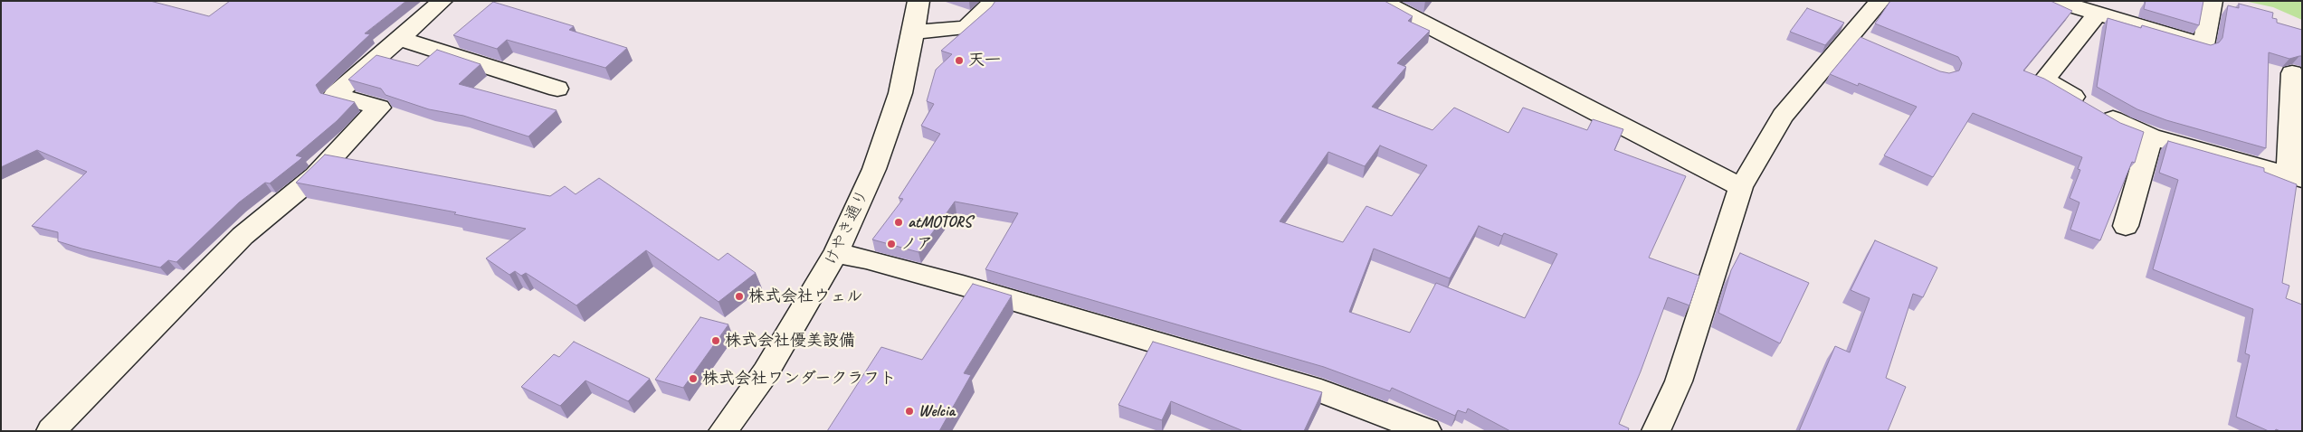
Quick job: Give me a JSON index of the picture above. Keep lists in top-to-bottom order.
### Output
{
  "streets": {
    "street": ["けやき通り"]
  },
  "places": [
    "天一",
    "atMOTORS",
    "ノア",
    "株式会社ウェル",
    "株式会社優美設備",
    "株式会社ワンダークラフト",
    "Welcia"
  ]
}
